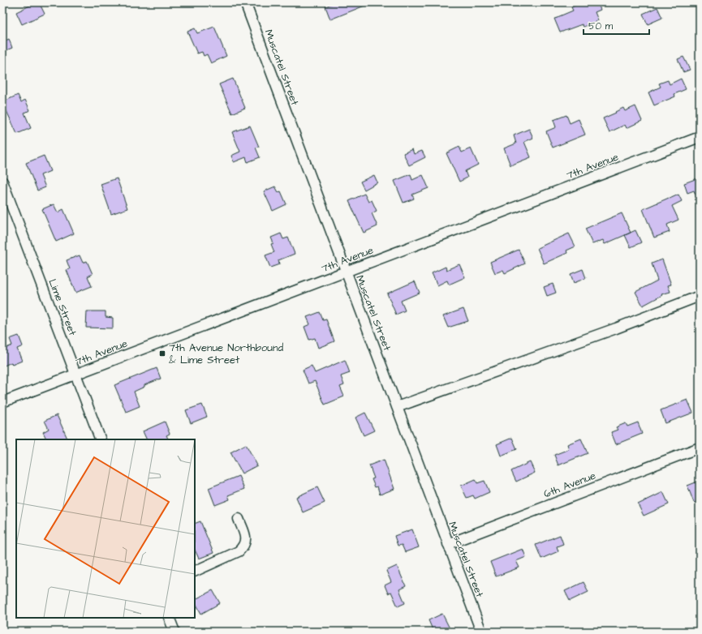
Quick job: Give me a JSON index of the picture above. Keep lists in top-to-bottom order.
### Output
{
  "streets": {
    "street": [
      "Muscatel Street",
      "7th Avenue",
      "Lime Street",
      "6th Avenue"
    ]
  },
  "crossings": [
    ["Muscatel Street", "7th Avenue"],
    ["Muscatel Street", "6th Avenue"],
    ["7th Avenue", "Lime Street"]
  ],
  "places": {
    "transit": ["7th Avenue Northbound & Lime Street"]
  },
  "scale_bar": "50 m"
}
